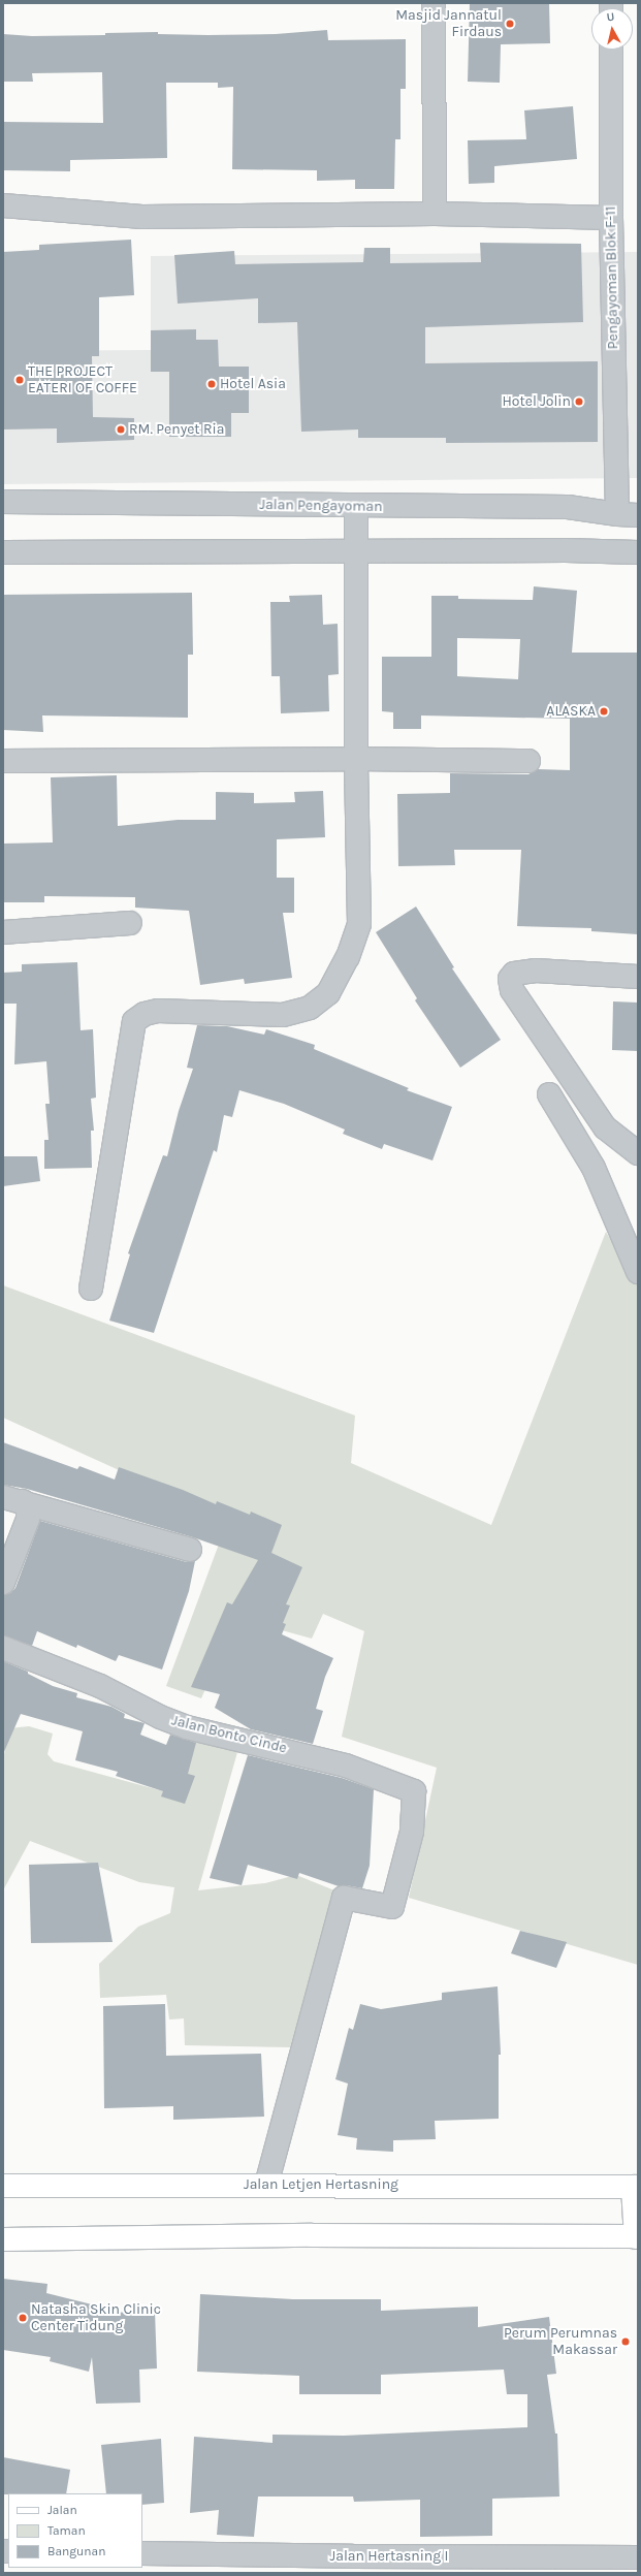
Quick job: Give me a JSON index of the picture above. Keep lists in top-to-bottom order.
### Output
{
  "streets": {
    "main road": ["Jalan Letjen Hertasning"],
    "street": [
      "Pengayoman Blok F-11",
      "Jalan Pengayoman",
      "Jalan Bonto Cinde",
      "Jalan Hertasning I"
    ]
  },
  "crossings": [
    ["Pengayoman Blok F-11", "Jalan Pengayoman"],
    ["Jalan Bonto Cinde", "Jalan Letjen Hertasning"]
  ],
  "places": [
    "Masjid Jannatul Firdaus",
    "THE PROJECT EATERI OF COFFE",
    "Hotel Asia",
    "Hotel Jolin",
    "RM. Penyet Ria",
    "ALASKA",
    "Natasha Skin Clinic Center Tidung",
    "Perum Perumnas Makassar"
  ],
  "legend": ["Jalan", "Taman", "Bangunan"],
  "north": "top"
}
